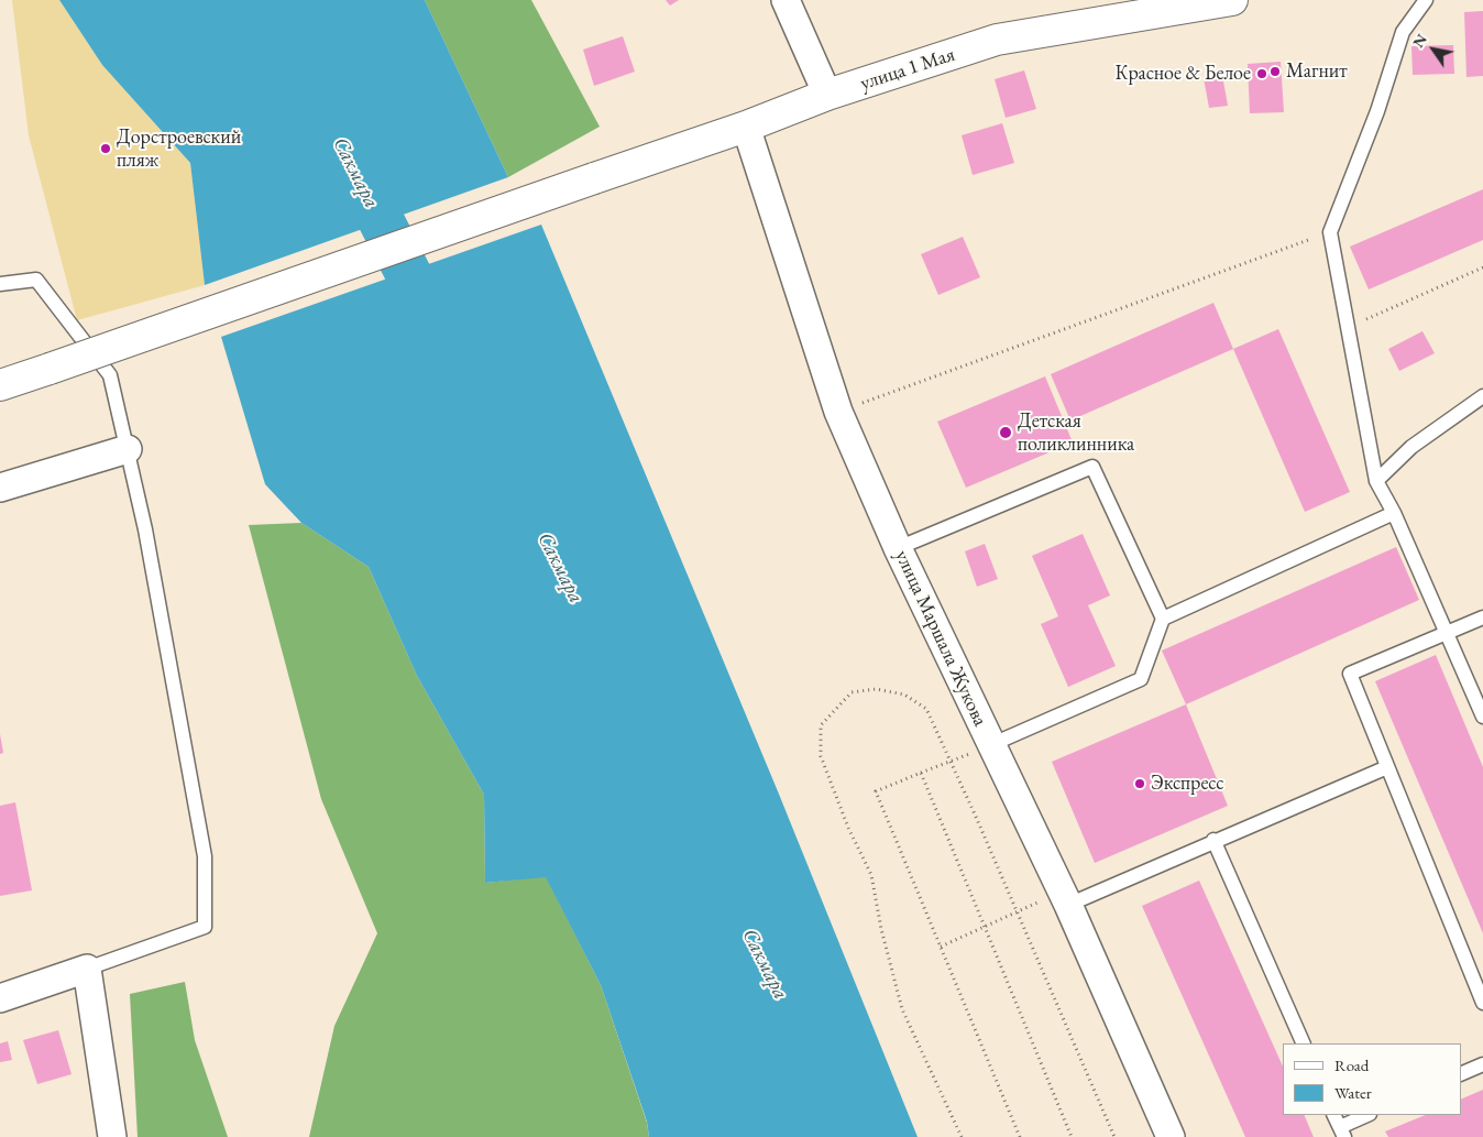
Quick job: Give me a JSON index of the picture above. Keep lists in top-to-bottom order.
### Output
{
  "streets": {
    "main road": ["улица 1 Мая"],
    "street": ["улица Маршала Жукова"]
  },
  "crossings": [
    ["улица 1 Мая", "улица Маршала Жукова"]
  ],
  "water": ["Сакмара"],
  "places": [
    "Магнит",
    "Красное & Белое",
    "Дорстроевский пляж",
    "Детская поликлинника",
    "Экспресс"
  ],
  "legend": ["Road", "Water"],
  "north": "top left"
}
